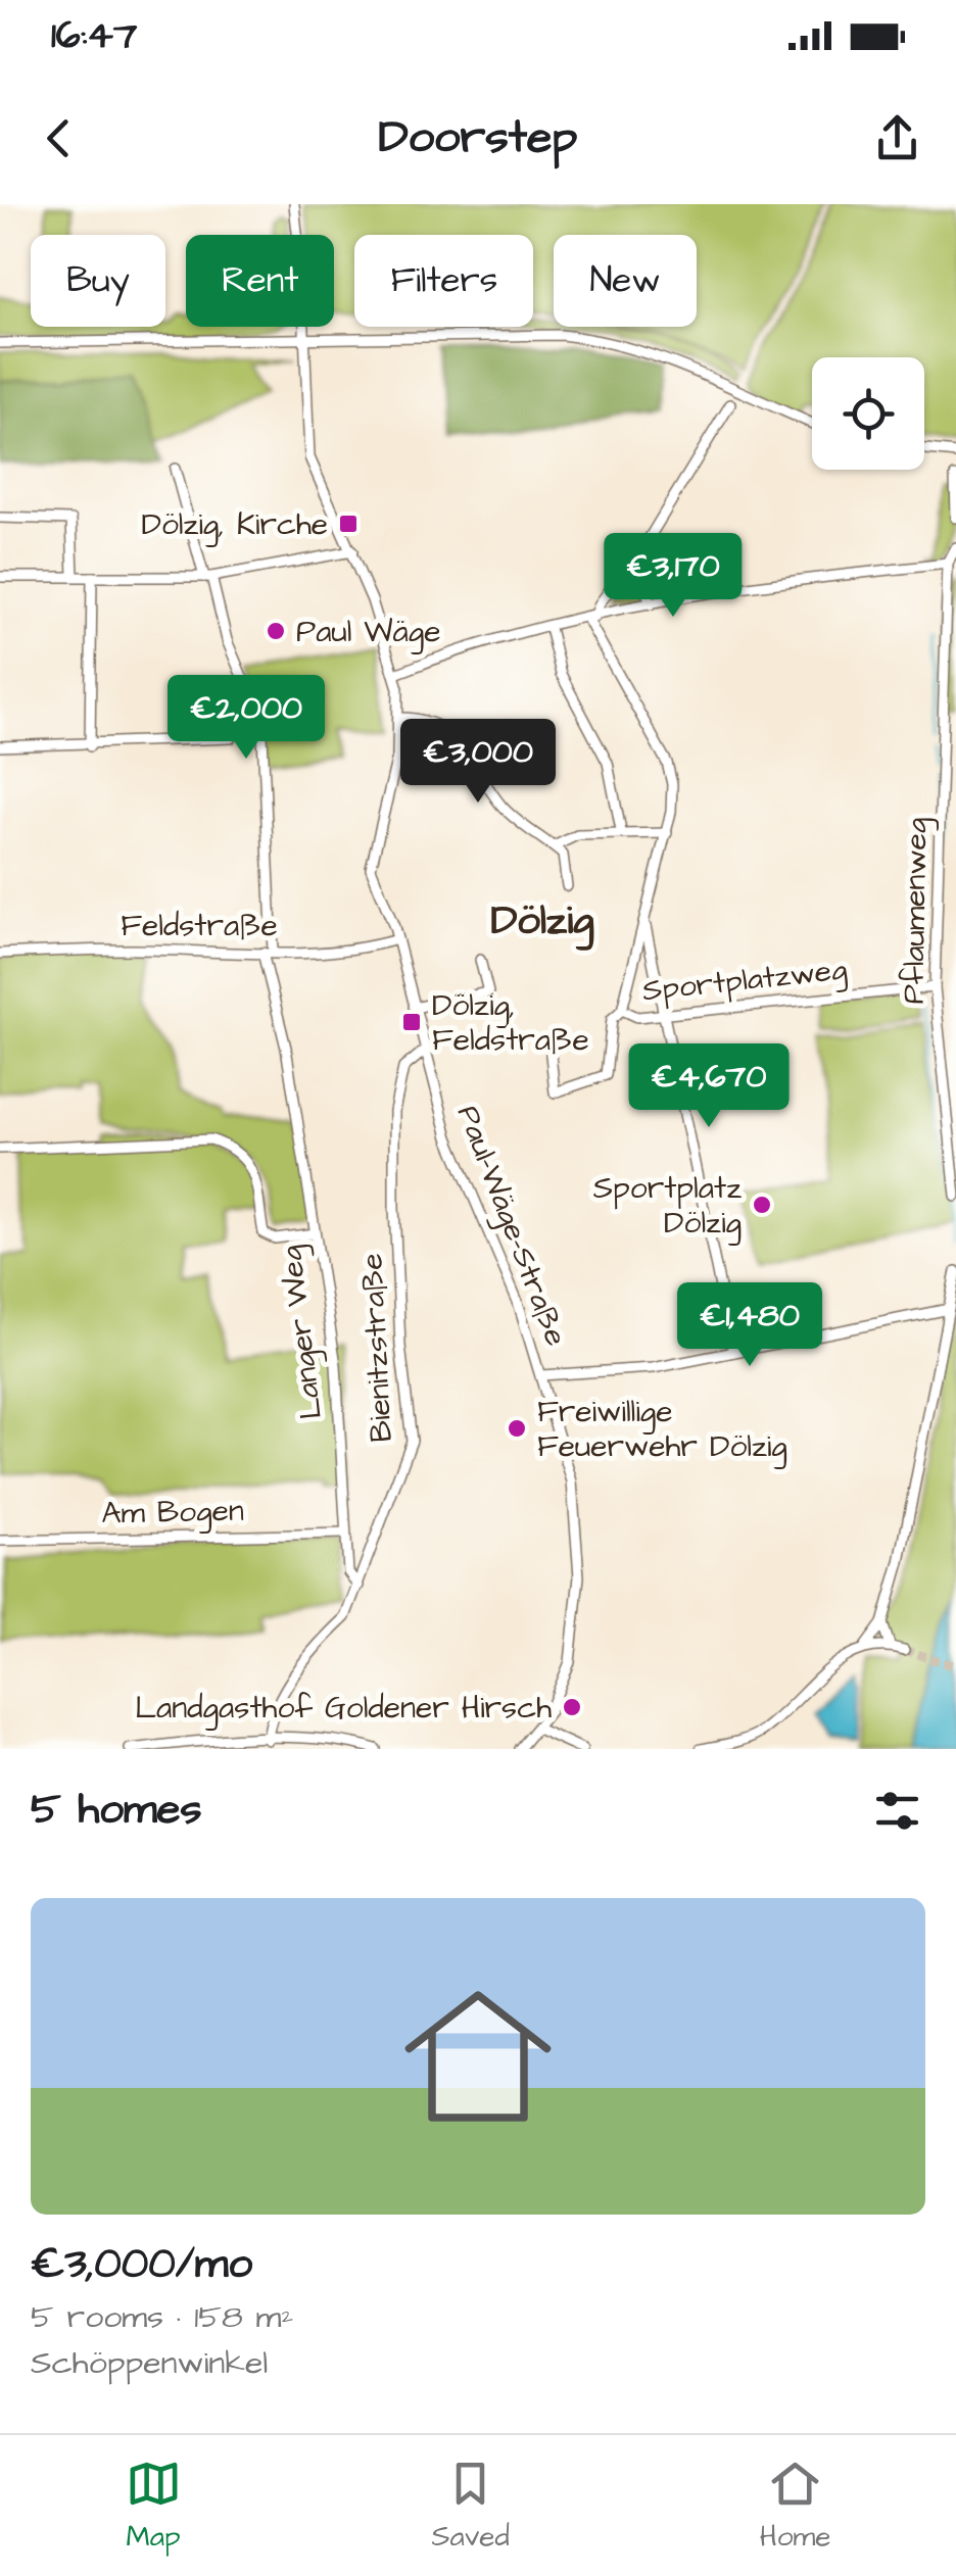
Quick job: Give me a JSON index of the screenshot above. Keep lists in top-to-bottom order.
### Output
{
  "streets": {
    "street": [
      "Pflaumenweg",
      "Feldstraße",
      "Sportplatzweg",
      "Paul-Wäge-Straße",
      "Langer Weg",
      "Bienitzstraße",
      "Am Bogen"
    ]
  },
  "crossings": [
    ["Pflaumenweg", "Sportplatzweg"],
    ["Feldstraße", "Paul-Wäge-Straße"],
    ["Feldstraße", "Langer Weg"],
    ["Paul-Wäge-Straße", "Bienitzstraße"],
    ["Langer Weg", "Bienitzstraße"],
    ["Langer Weg", "Am Bogen"]
  ],
  "districts": ["Dölzig"],
  "places": {
    "transit": ["Dölzig, Kirche", "Dölzig, Feldstraße"],
    "other": [
      "Paul Wäge",
      "Sportplatz Dölzig",
      "Freiwillige Feuerwehr Dölzig",
      "Landgasthof Goldener Hirsch"
    ]
  },
  "page": {
    "status": "16:47",
    "header": "Doorstep",
    "chip": [
      "Buy",
      "Rent",
      "Filters",
      "New"
    ],
    "price": [
      "€3,170",
      "€2,000",
      "€3,000",
      "€4,670",
      "€1,480"
    ],
    "heading": "5 homes",
    "list": [
      {
        "name": "€3,000/mo",
        "note": "5 rooms · 158 m² · Schöppenwinkel"
      }
    ],
    "tabs": ["Map", "Saved", "Home"]
  }
}
